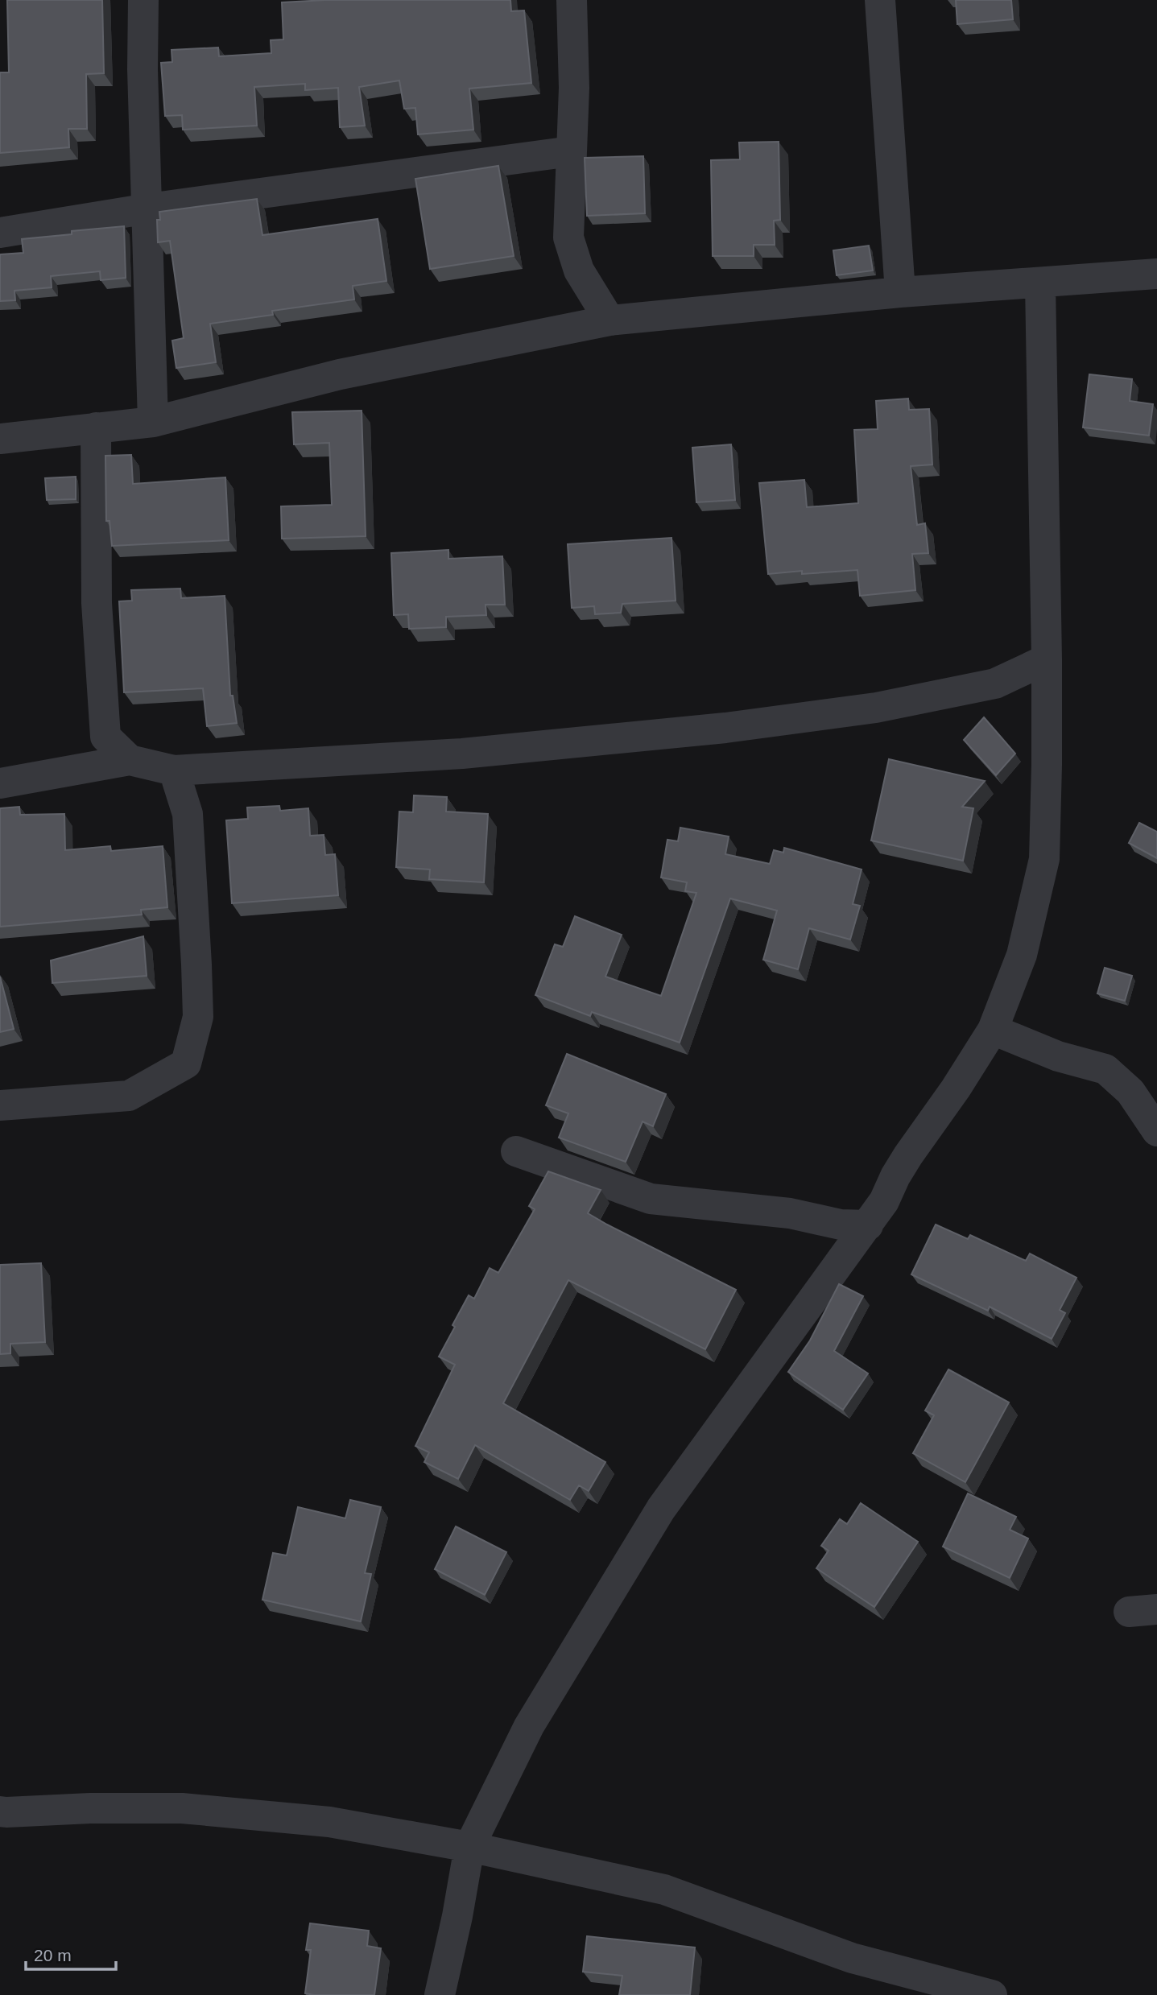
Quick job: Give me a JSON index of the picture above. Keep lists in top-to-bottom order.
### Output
{
  "scale_bar": "20 m"
}
